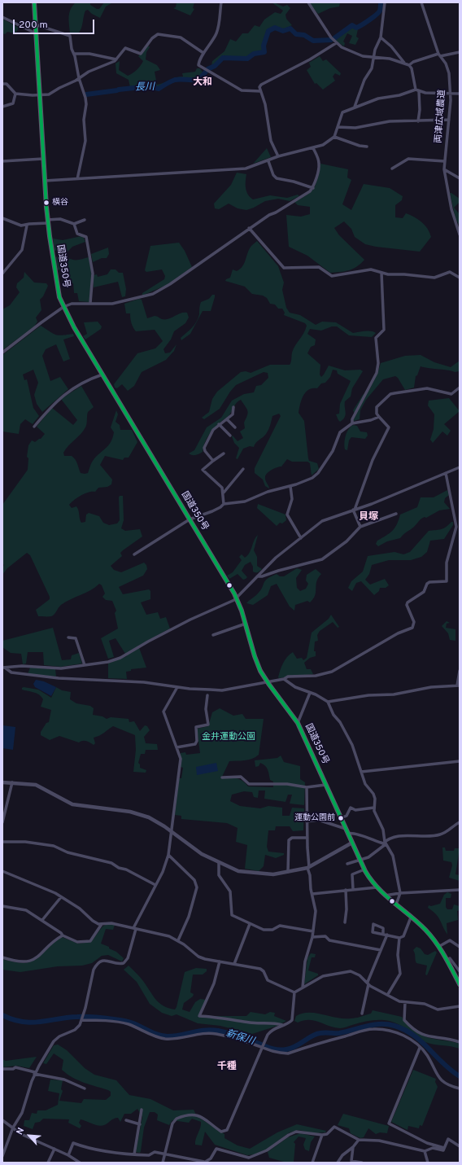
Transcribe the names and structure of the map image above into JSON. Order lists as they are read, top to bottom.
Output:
{
  "streets": {
    "highway": ["国道350号"],
    "street": ["両津広域農道"]
  },
  "districts": ["大和", "貝塚", "千種"],
  "water": ["長川", "新保川"],
  "parks": ["金井運動公園"],
  "places": ["横谷", "運動公園前"],
  "scale_bar": "200 m",
  "north": "top left"
}
